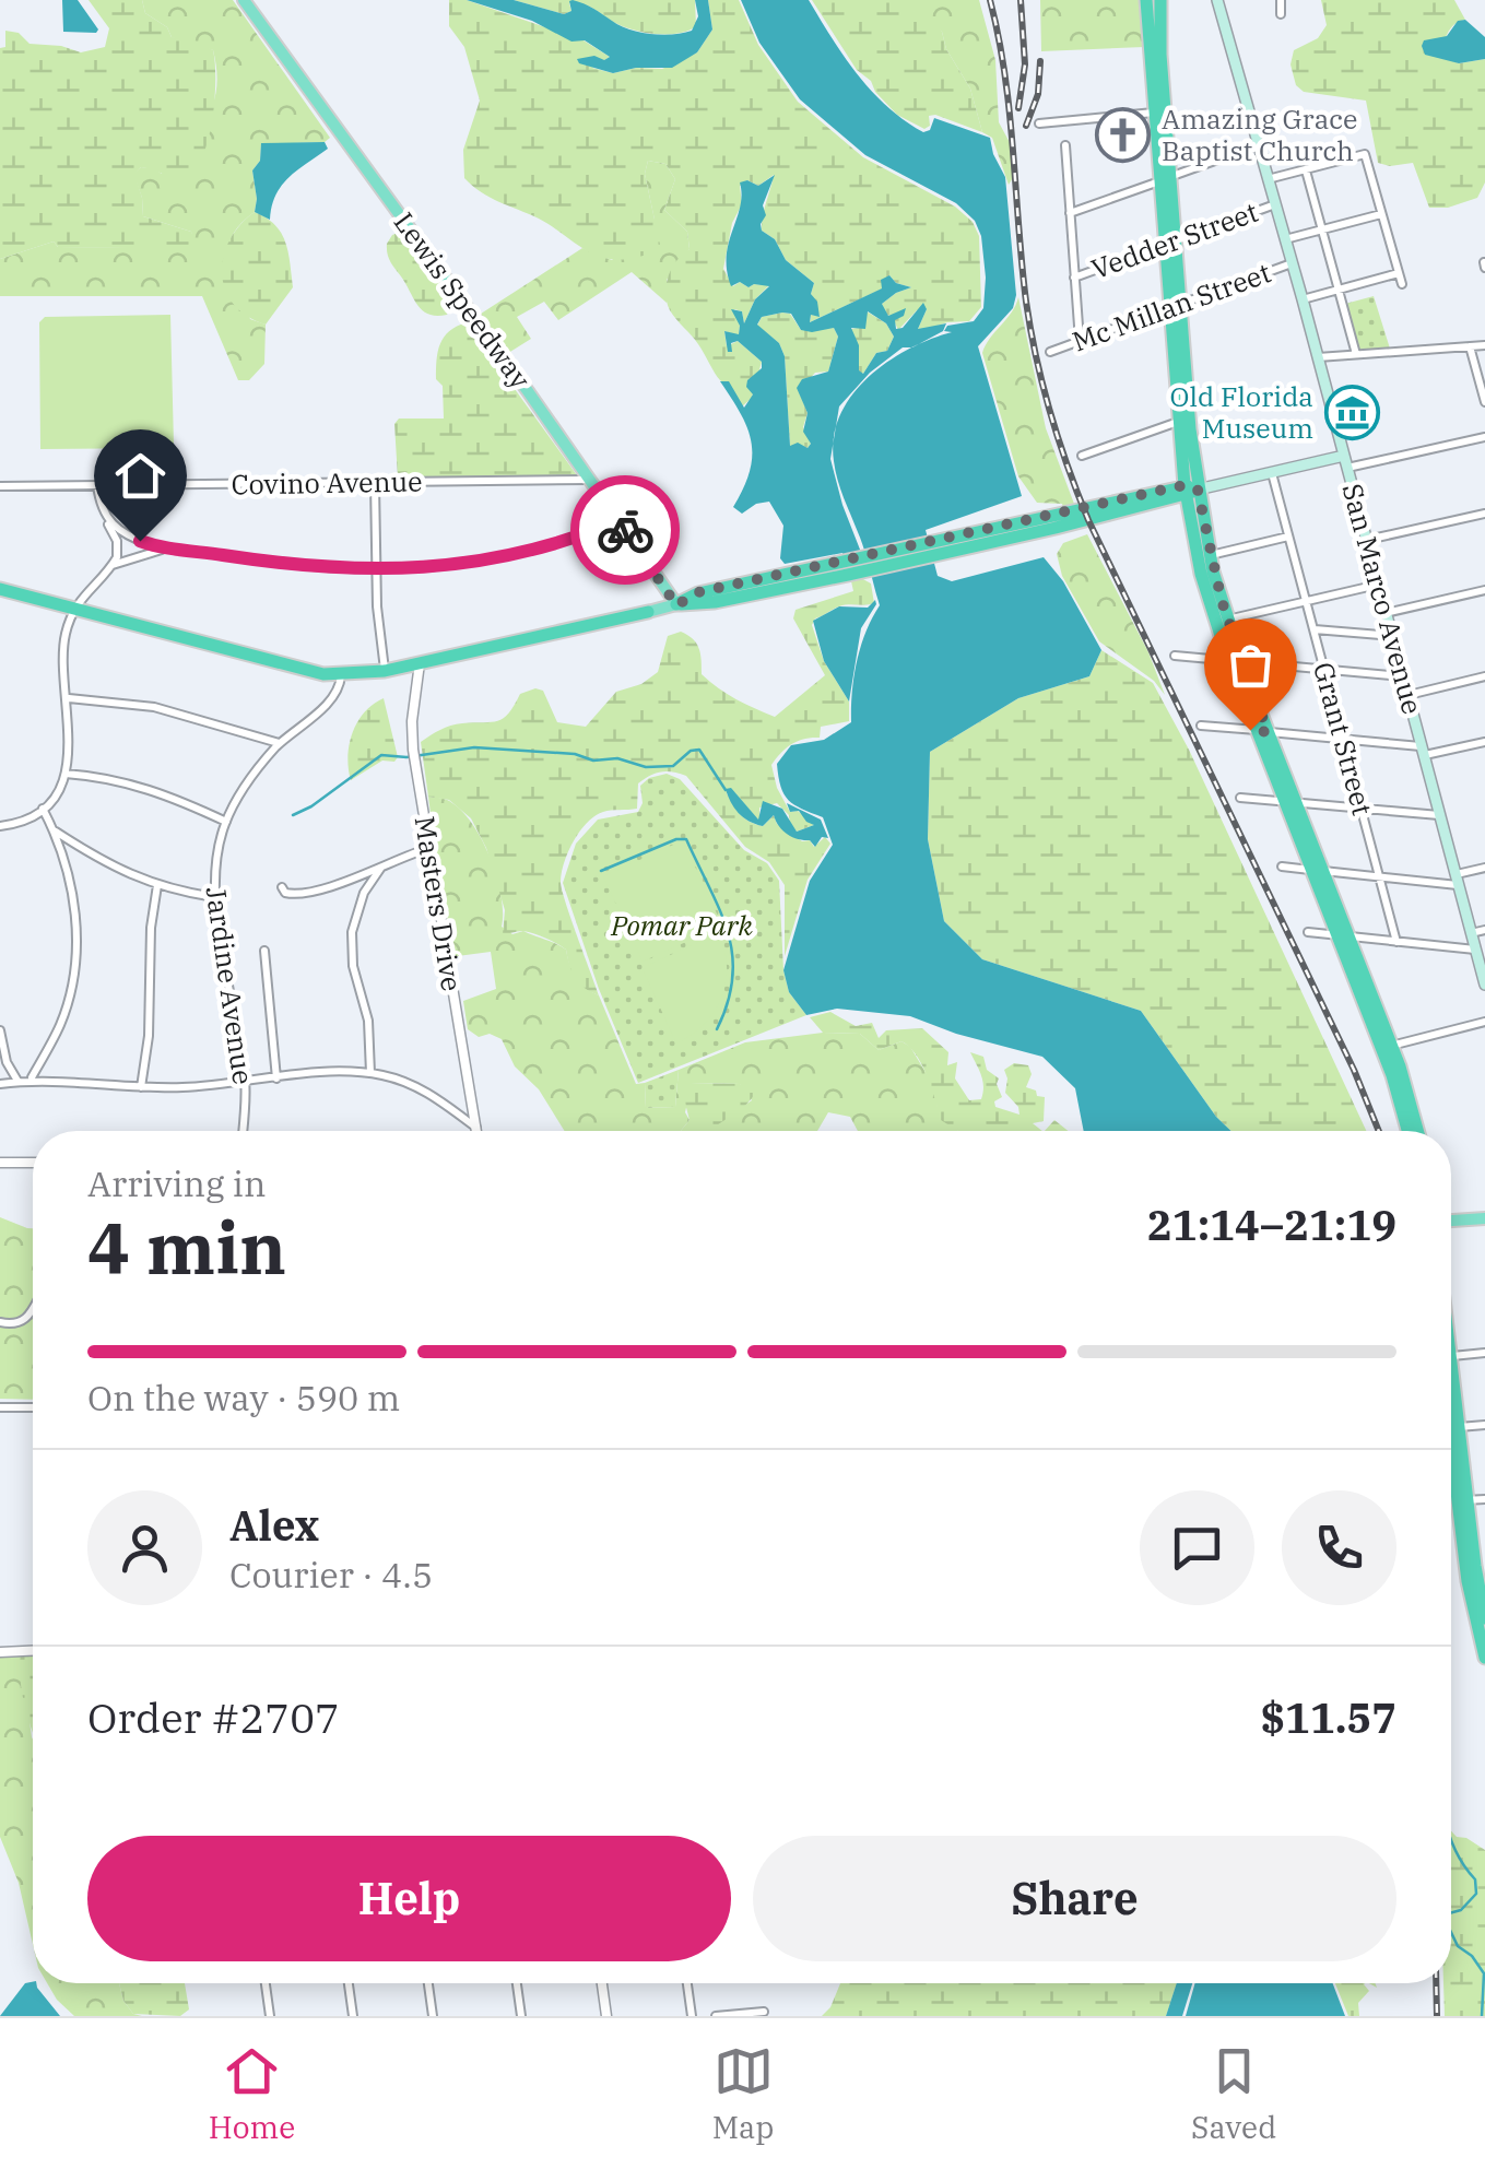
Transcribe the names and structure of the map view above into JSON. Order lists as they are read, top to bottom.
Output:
{
  "streets": {
    "main road": ["Lewis Speedway", "San Marco Avenue"],
    "street": [
      "Vedder Street",
      "Mc Millan Street",
      "Covino Avenue",
      "Grant Street",
      "Masters Drive",
      "Jardine Avenue"
    ]
  },
  "crossings": [
    ["Vedder Street", "San Marco Avenue"],
    ["Lewis Speedway", "Covino Avenue"],
    ["Mc Millan Street", "San Marco Avenue"]
  ],
  "parks": ["Pomar Park"],
  "places": {
    "church": ["Amazing Grace Baptist Church"],
    "museum": ["Old Florida Museum"]
  },
  "page": {
    "heading": ["4 min", "Arriving in", "21:14–21:19"],
    "panel": [
      "Alex",
      "Courier · 4.5",
      "Order #2707",
      "$11.57"
    ],
    "bar": "On the way · 590 m",
    "buttons": ["Help", "Share"],
    "tabs": ["Home", "Map", "Saved"]
  }
}
